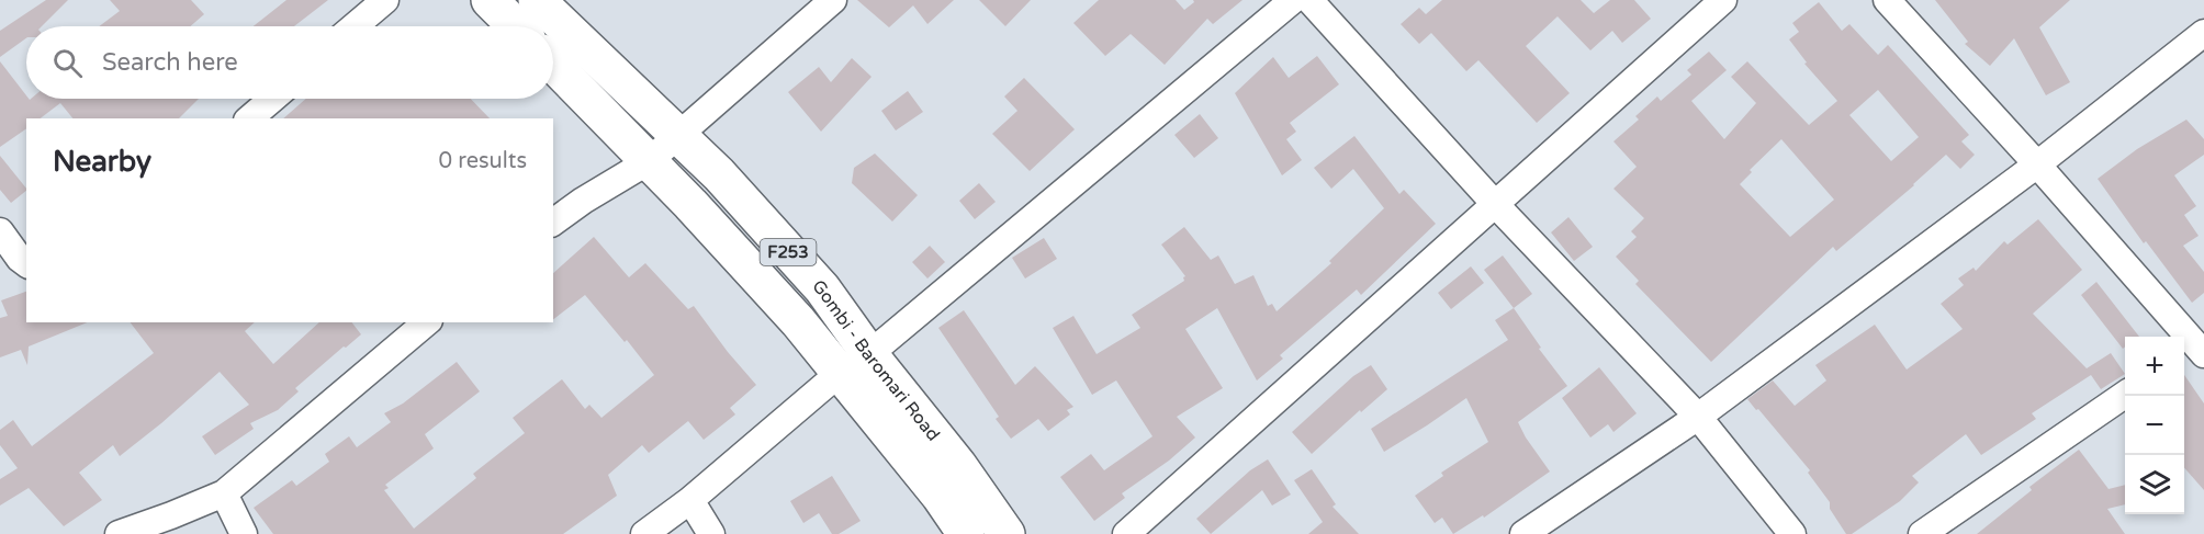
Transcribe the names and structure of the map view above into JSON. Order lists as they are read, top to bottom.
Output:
{
  "streets": {
    "main road": ["F253", "Gombi - Baromari Road"]
  },
  "page": {
    "search": "Search here",
    "heading": ["Nearby", "0 results"],
    "map_buttons": ["+", "−"]
  }
}
